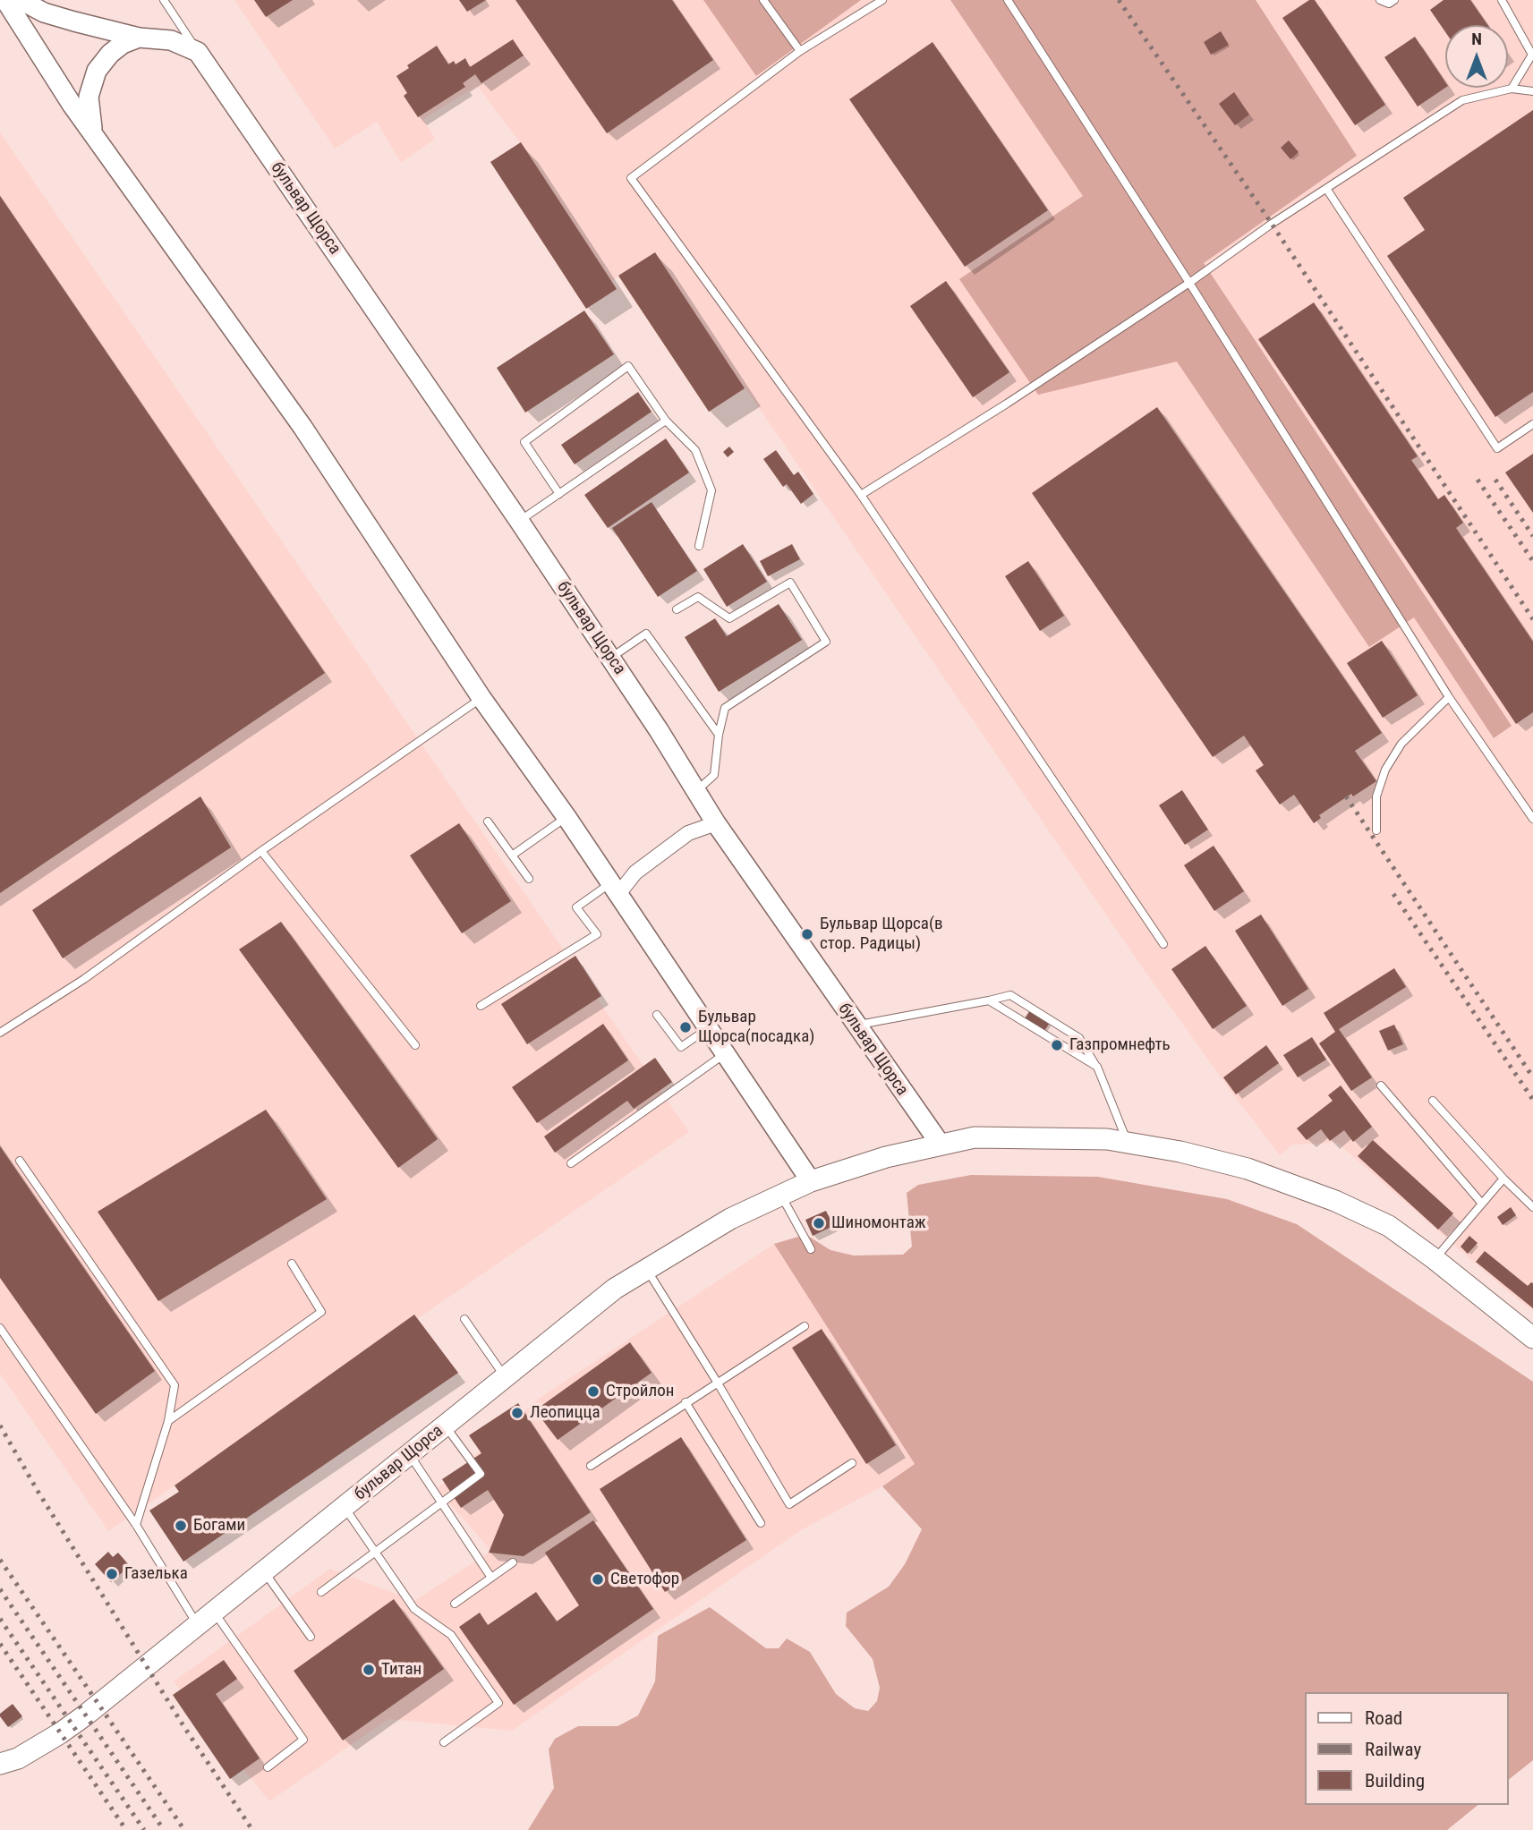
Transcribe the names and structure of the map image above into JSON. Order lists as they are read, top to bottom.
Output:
{
  "streets": {
    "main road": ["бульвар Щорса"]
  },
  "places": [
    "Бульвар Щорса(в стор. Радицы)",
    "Бульвар Щорса(посадка)",
    "Газпромнефть",
    "Шиномонтаж",
    "Стройлон",
    "Леопицца",
    "Богами",
    "Газелька",
    "Светофор",
    "Титан"
  ],
  "legend": ["Road", "Railway", "Building"],
  "north": "top"
}
